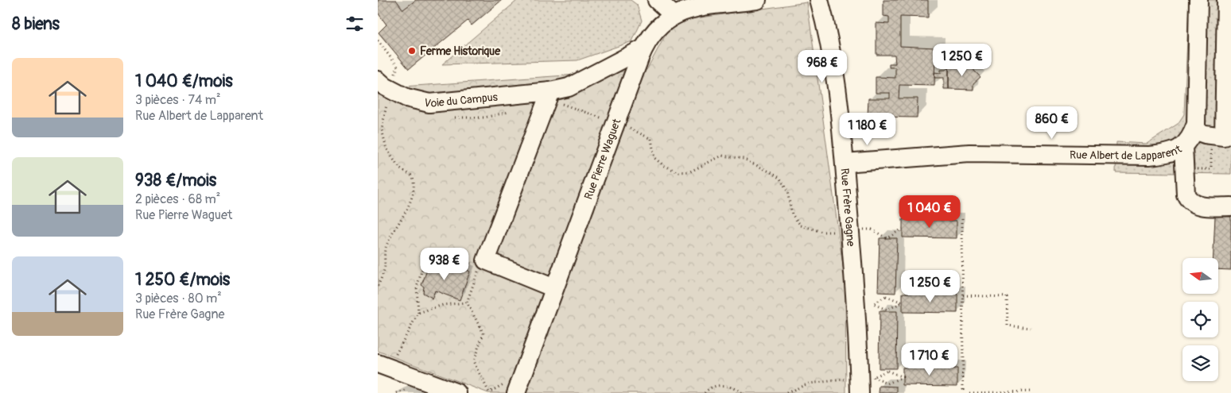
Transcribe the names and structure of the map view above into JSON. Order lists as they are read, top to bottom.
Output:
{
  "streets": {
    "street": [
      "Voie du Campus",
      "Rue Albert de Lapparent",
      "Rue Pierre Waguet",
      "Rue Frère Gagne"
    ]
  },
  "crossings": [
    ["Voie du Campus", "Rue Pierre Waguet"],
    ["Rue Albert de Lapparent", "Rue Frère Gagne"]
  ],
  "places": ["Ferme Historique"],
  "north": "left",
  "page": {
    "heading": "8 biens",
    "price": [
      "1 250 €",
      "968 €",
      "860 €",
      "1 180 €",
      "1 040 €",
      "938 €",
      "1 250 €",
      "1 710 €"
    ],
    "list": [
      {
        "name": "1 040 €/mois",
        "note": "3 pièces · 74 m² · Rue Albert de Lapparent"
      },
      {
        "name": "938 €/mois",
        "note": "2 pièces · 68 m² · Rue Pierre Waguet"
      },
      {
        "name": "1 250 €/mois",
        "note": "3 pièces · 80 m² · Rue Frère Gagne"
      }
    ]
  }
}
